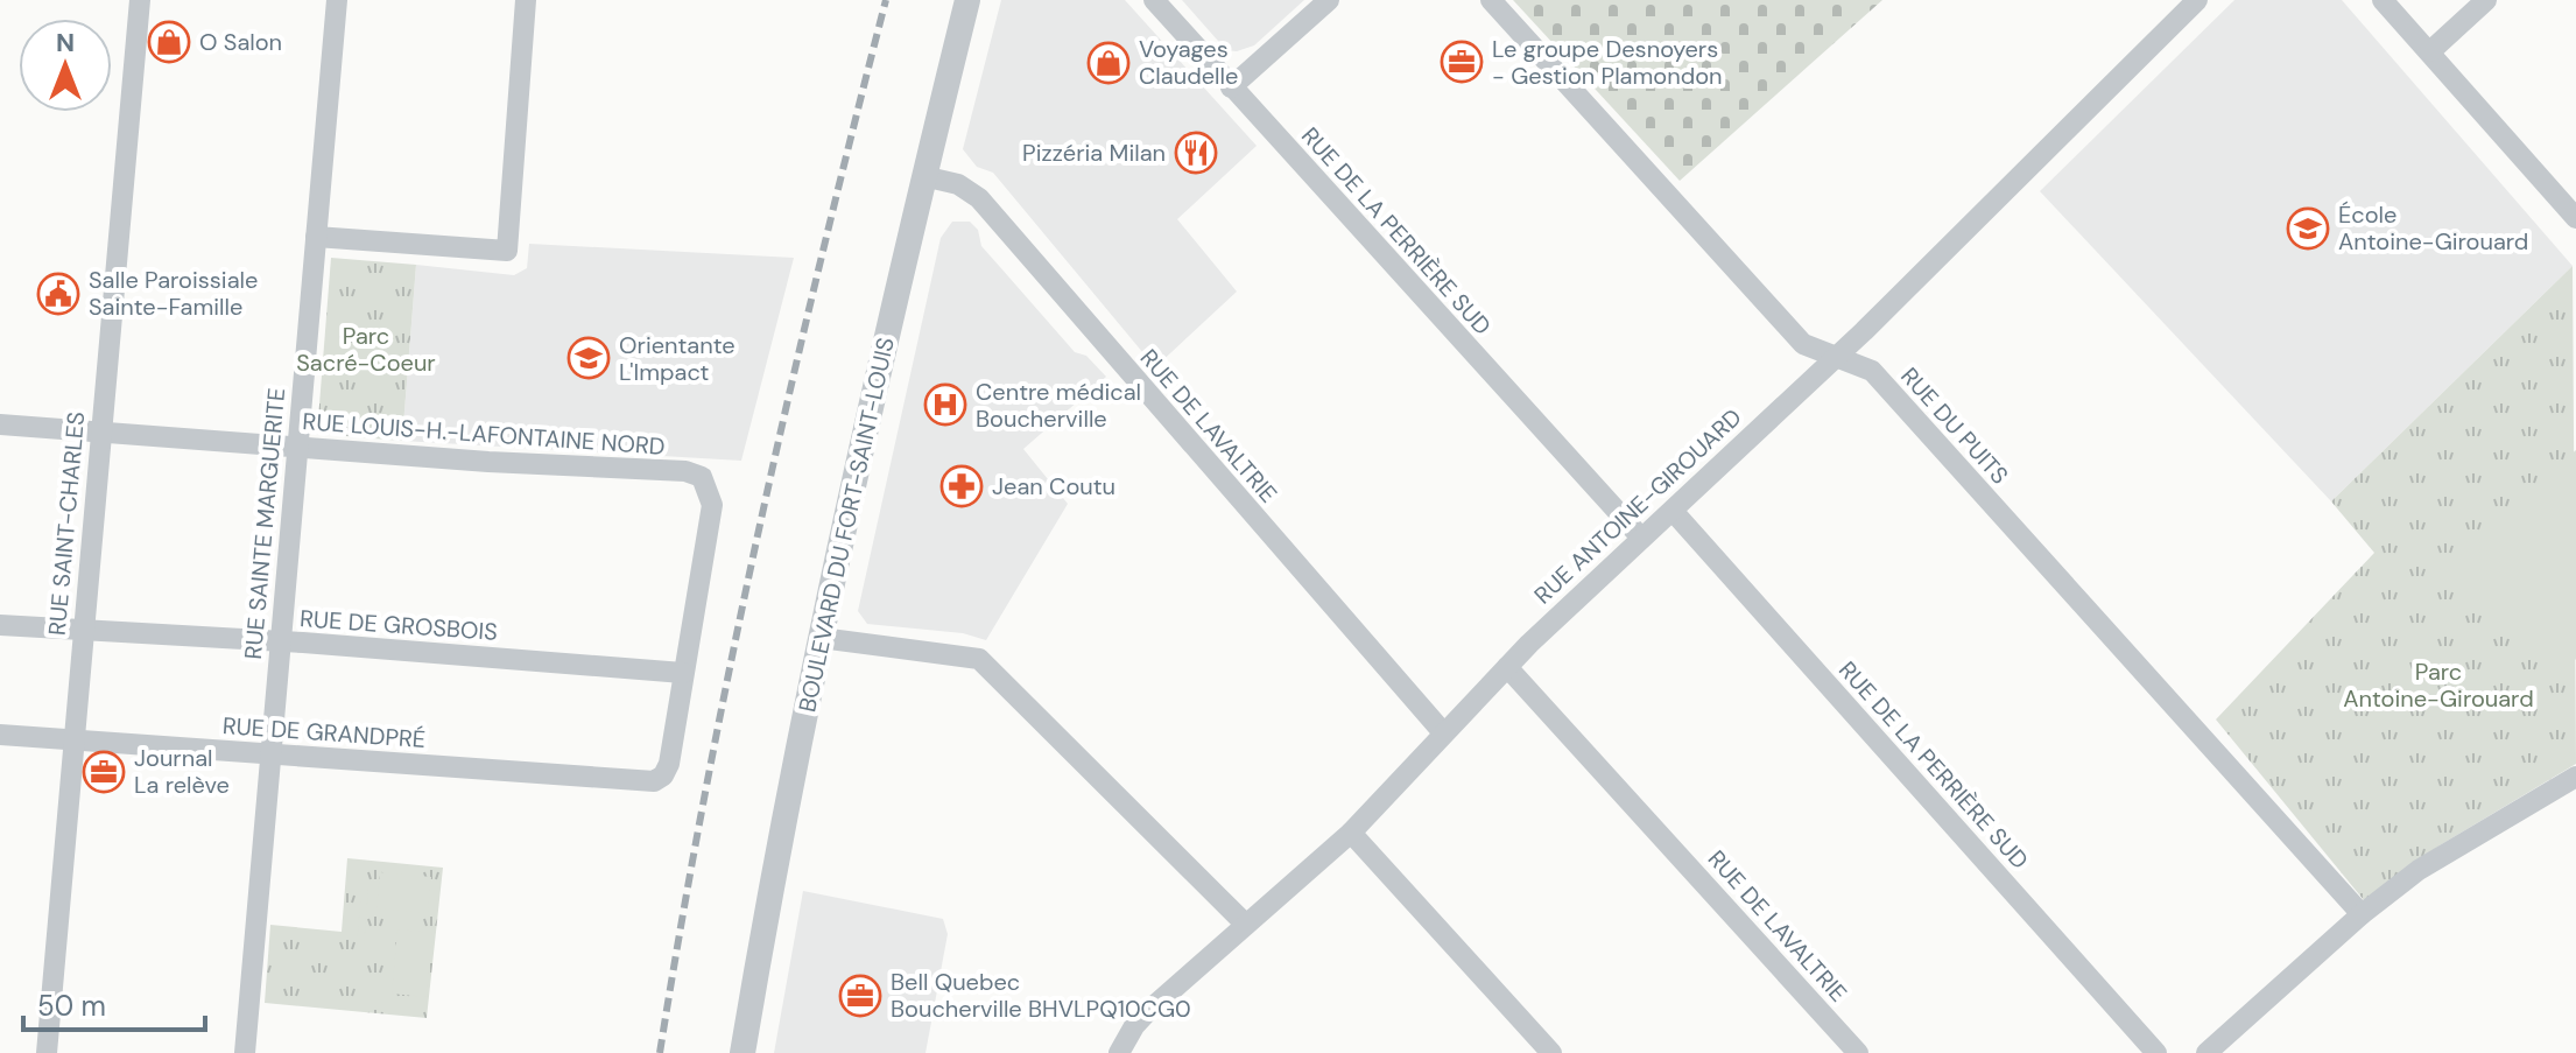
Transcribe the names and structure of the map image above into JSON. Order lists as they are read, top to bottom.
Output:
{
  "streets": {
    "street": [
      "RUE DE LA PERRIÈRE SUD",
      "RUE DE LAVALTRIE",
      "RUE DU PUITS",
      "RUE LOUIS-H.-LAFONTAINE NORD",
      "RUE ANTOINE-GIROUARD",
      "RUE SAINT-CHARLES",
      "RUE SAINTE MARGUERITE",
      "BOULEVARD DU FORT-SAINT-LOUIS",
      "RUE DE GROSBOIS",
      "RUE DE GRANDPRÉ"
    ]
  },
  "crossings": [
    ["RUE DE LA PERRIÈRE SUD", "RUE ANTOINE-GIROUARD"],
    ["RUE DE LAVALTRIE", "RUE ANTOINE-GIROUARD"],
    ["RUE DE LAVALTRIE", "BOULEVARD DU FORT-SAINT-LOUIS"],
    ["RUE DU PUITS", "RUE ANTOINE-GIROUARD"],
    ["RUE LOUIS-H.-LAFONTAINE NORD", "RUE SAINT-CHARLES"],
    ["RUE LOUIS-H.-LAFONTAINE NORD", "RUE SAINTE MARGUERITE"],
    ["RUE LOUIS-H.-LAFONTAINE NORD", "RUE DE GROSBOIS"],
    ["RUE LOUIS-H.-LAFONTAINE NORD", "RUE DE GRANDPRÉ"],
    ["RUE SAINT-CHARLES", "RUE DE GROSBOIS"],
    ["RUE SAINT-CHARLES", "RUE DE GRANDPRÉ"],
    ["RUE SAINTE MARGUERITE", "RUE DE GROSBOIS"],
    ["RUE SAINTE MARGUERITE", "RUE DE GRANDPRÉ"],
    ["RUE DE GROSBOIS", "RUE DE GRANDPRÉ"]
  ],
  "parks": ["Parc Sacré-Coeur", "Parc Antoine-Girouard"],
  "places": {
    "shop": ["O Salon", "Voyages Claudelle"],
    "office": ["Le groupe Desnoyers - Gestion Plamondon", "Journal La relève", "Bell Quebec Boucherville BHVLPQ10CG0"],
    "restaurant": ["Pizzéria Milan"],
    "school or university": ["École Antoine-Girouard", "Orientante L'Impact"],
    "public building": ["Salle Paroissiale Sainte-Famille"],
    "hospital": ["Centre médical Boucherville"],
    "pharmacy": ["Jean Coutu"]
  },
  "scale_bar": "50 m",
  "north": "top"
}
